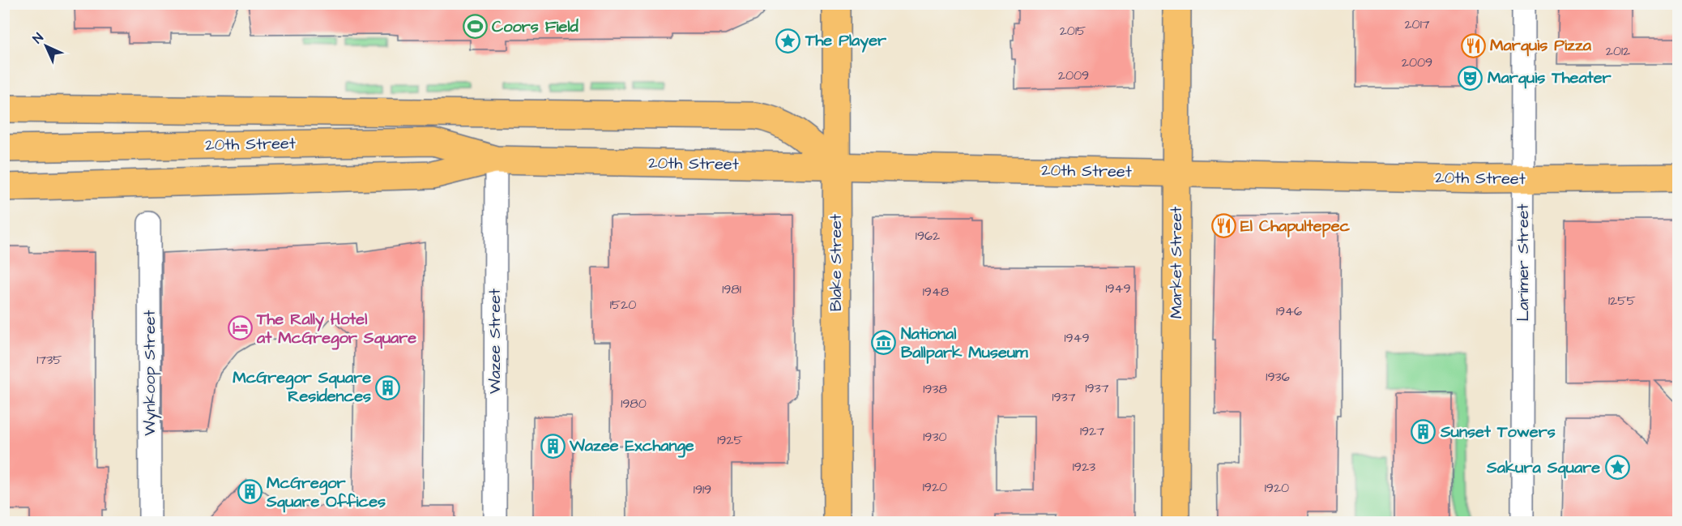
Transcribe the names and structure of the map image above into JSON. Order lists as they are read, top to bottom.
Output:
{
  "streets": {
    "main road": ["20th Street", "Blake Street", "Market Street"],
    "street": ["Larimer Street", "Wazee Street", "Wynkoop Street"]
  },
  "crossings": [
    ["20th Street", "Blake Street"],
    ["20th Street", "Market Street"],
    ["20th Street", "Larimer Street"],
    ["20th Street", "Wazee Street"]
  ],
  "places": {
    "sports": ["Coors Field"],
    "place": ["The Player", "Sakura Square"],
    "restaurant": ["Marquis Pizza", "El Chapultepec"],
    "theatre": ["Marquis Theater"],
    "hotel": ["The Rally Hotel at McGregor Square"],
    "museum": ["National Ballpark Museum"],
    "building": [
      "McGregor Square Residences",
      "Sunset Towers",
      "Wazee Exchange",
      "McGregor Square Offices"
    ]
  },
  "house_numbers": [
    "2017",
    "2015",
    "2012",
    "2009",
    "2009",
    "1962",
    "1949",
    "1981",
    "1948",
    "1255",
    "1520",
    "1946",
    "1949",
    "1735",
    "1936",
    "1937",
    "1938",
    "1937",
    "1980",
    "1927",
    "1930",
    "1925",
    "1923",
    "1920",
    "1920",
    "1919"
  ],
  "north": "top left"
}
